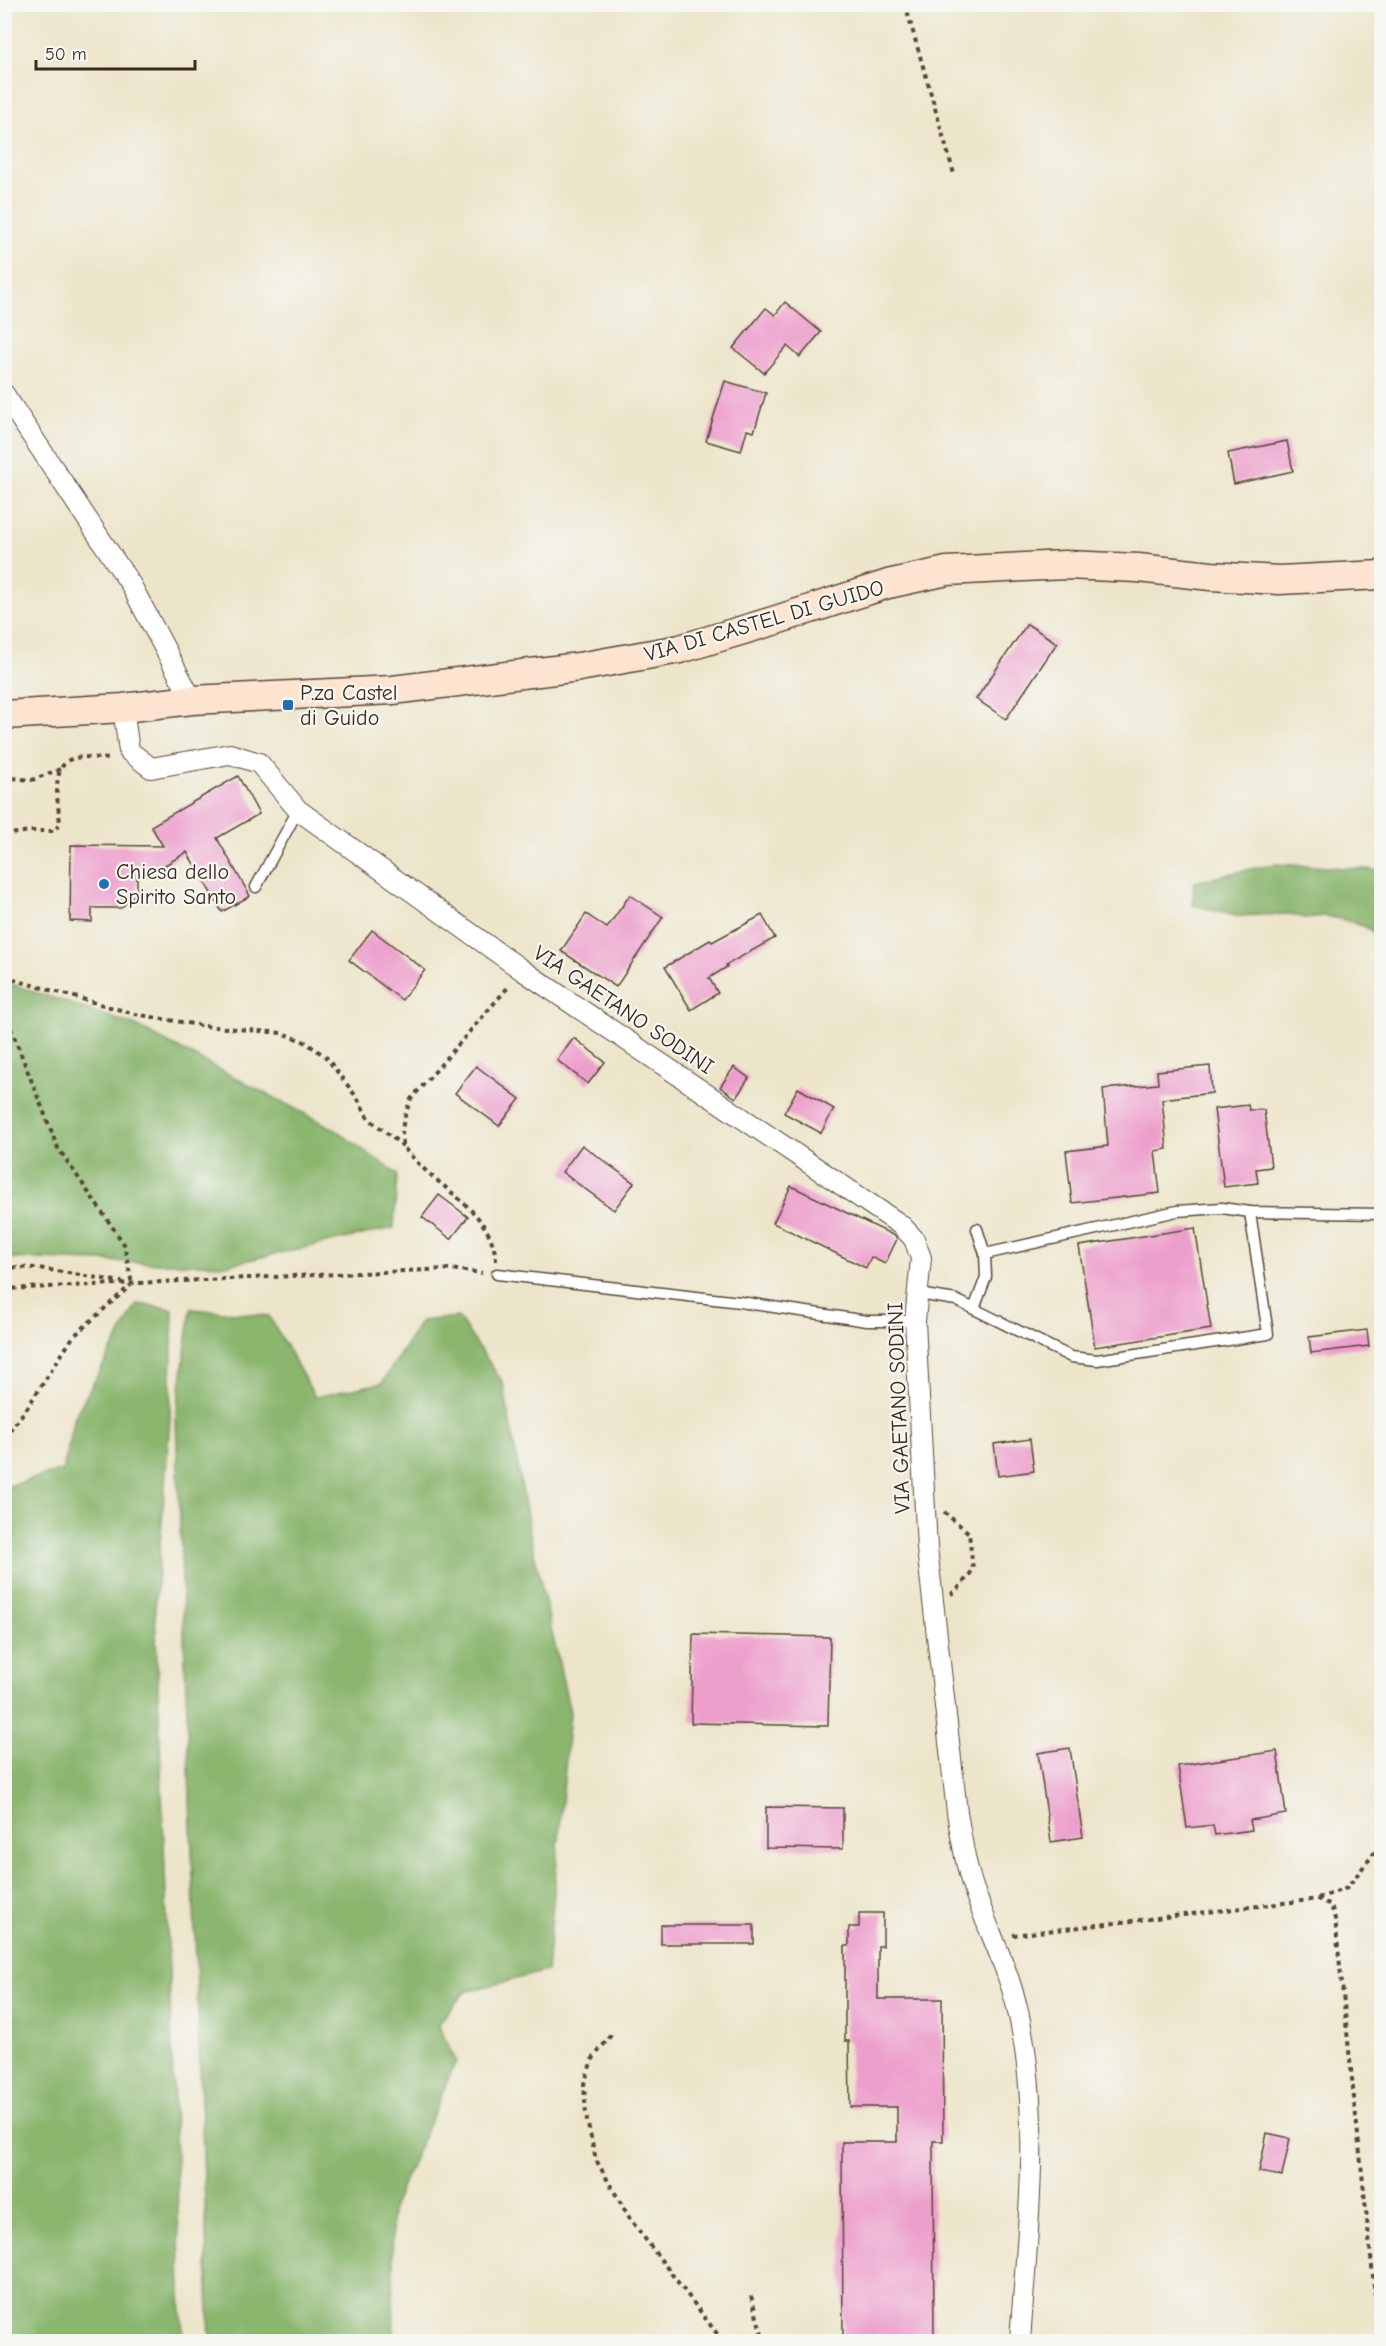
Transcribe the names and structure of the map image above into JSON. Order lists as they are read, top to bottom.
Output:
{
  "streets": {
    "street": ["VIA DI CASTEL DI GUIDO", "VIA GAETANO SODINI"]
  },
  "places": {
    "transit": ["P.za Castel di Guido"],
    "other": ["Chiesa dello Spirito Santo"]
  },
  "scale_bar": "50 m"
}
